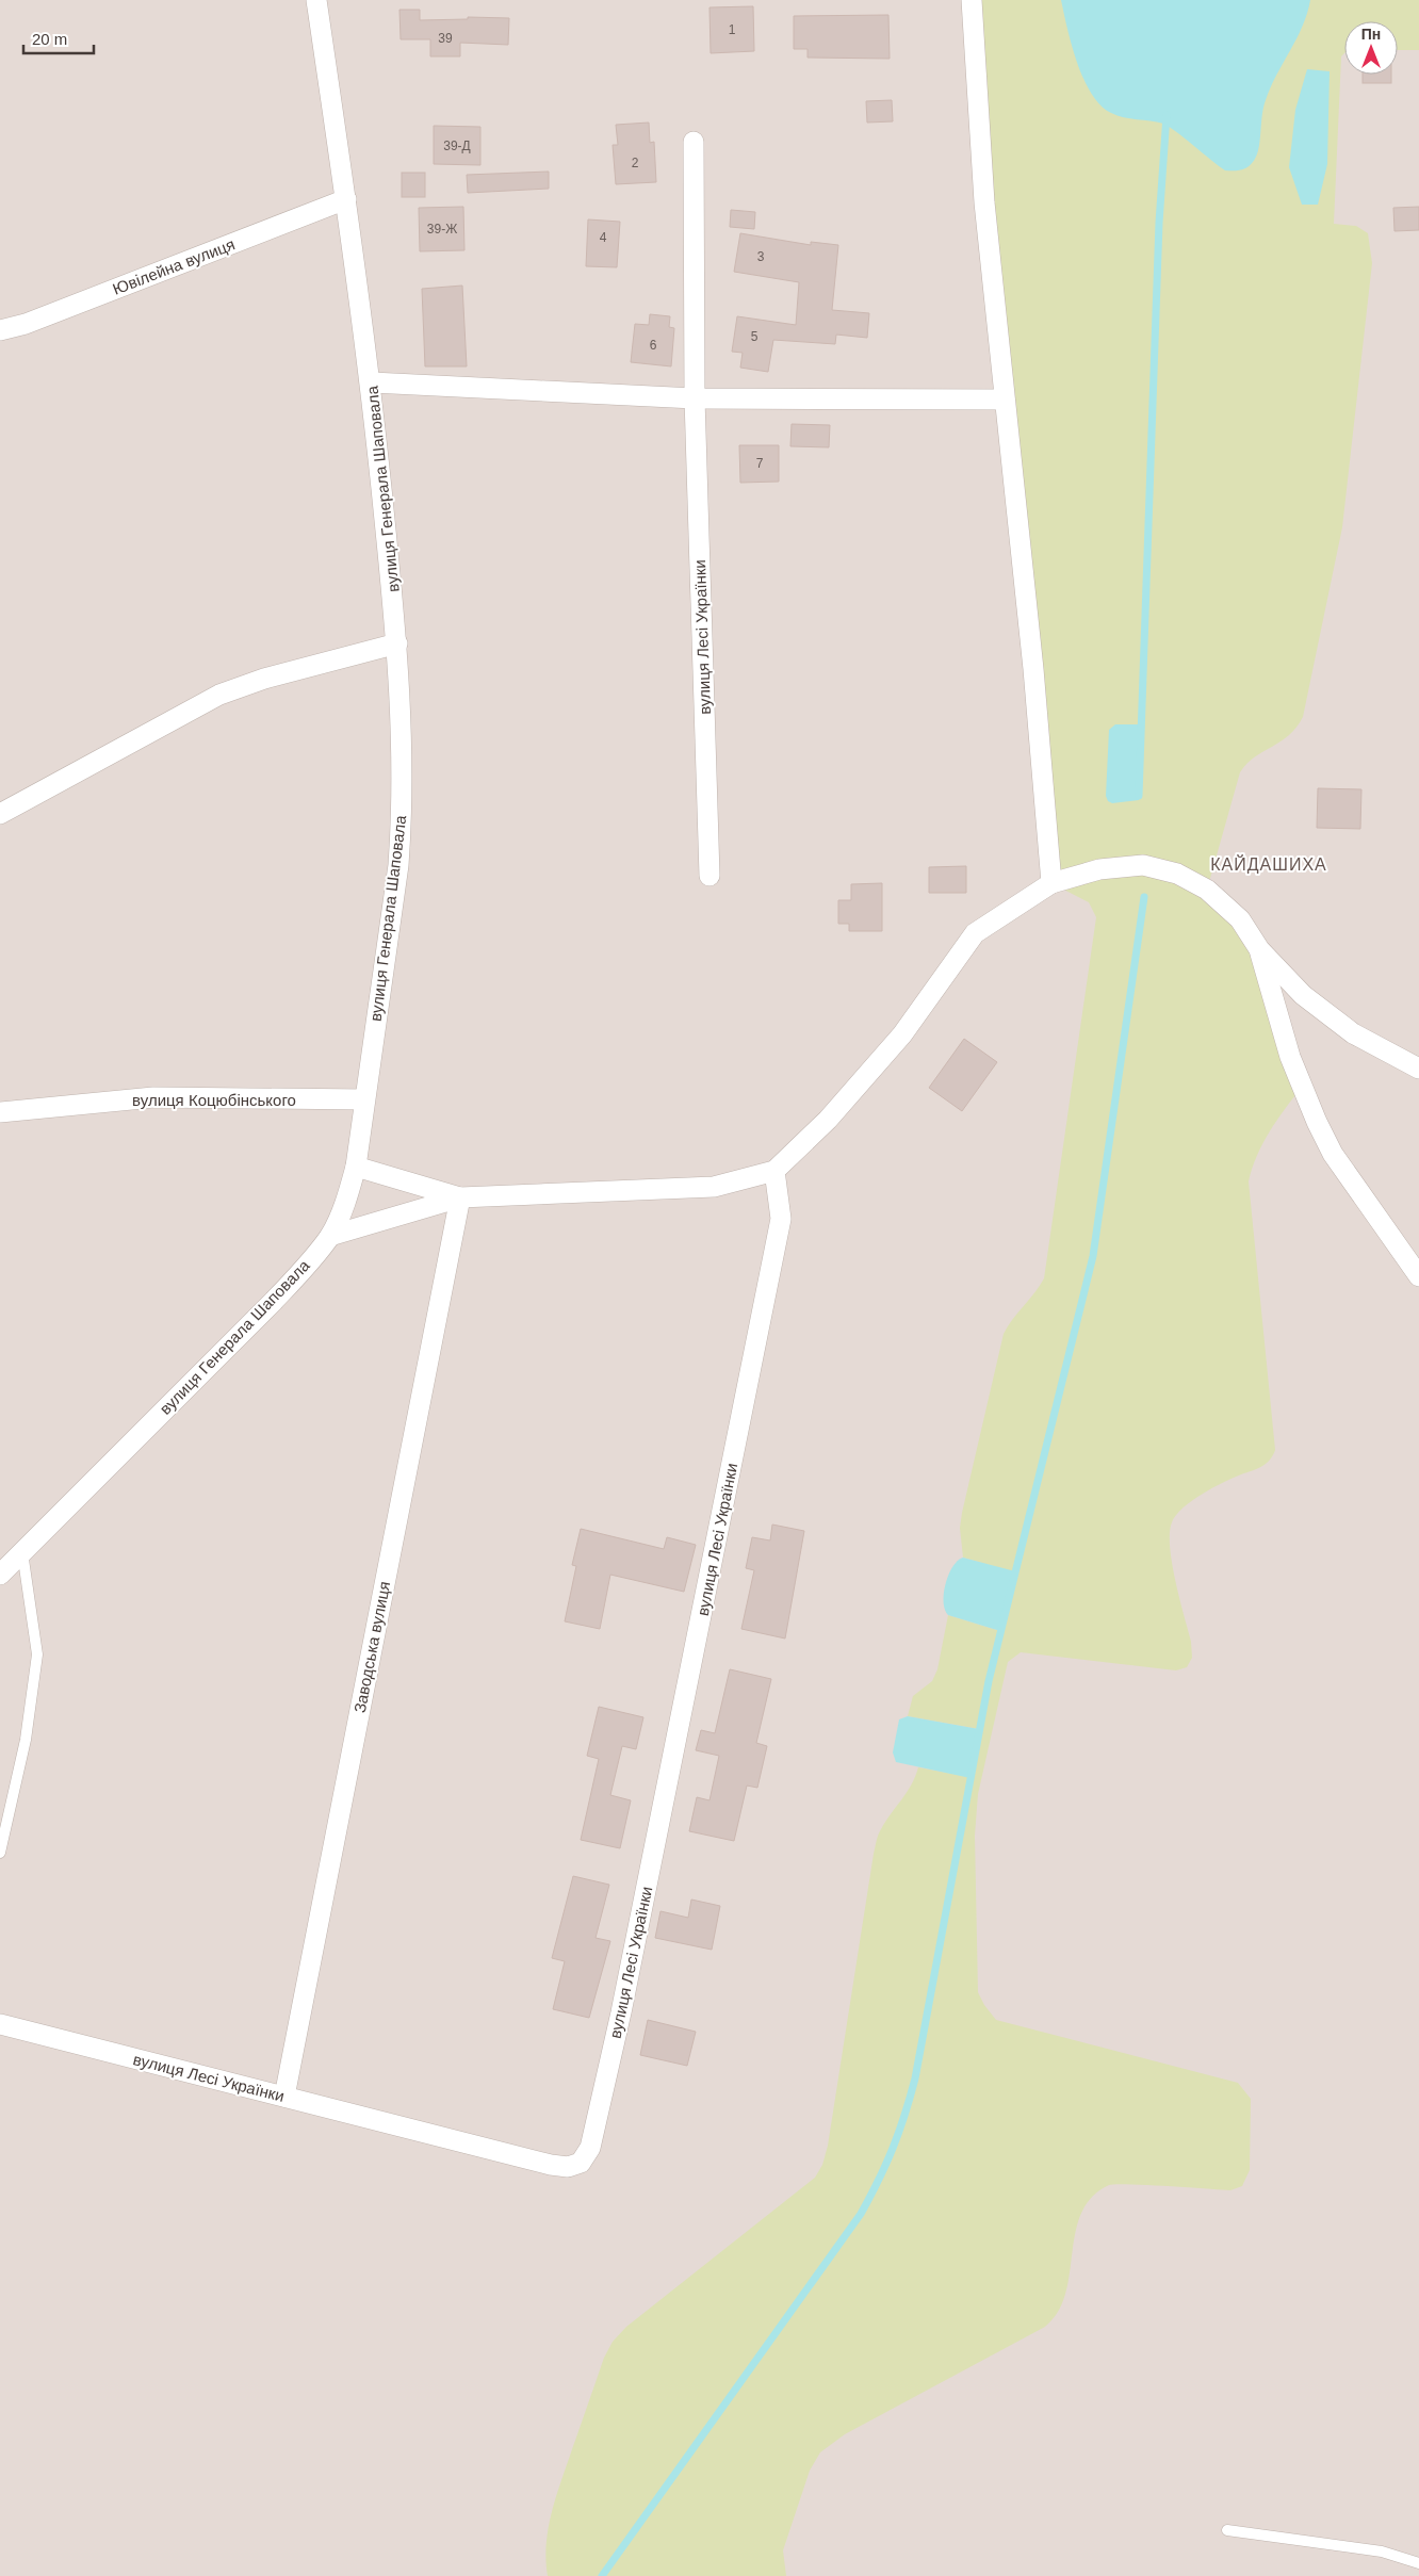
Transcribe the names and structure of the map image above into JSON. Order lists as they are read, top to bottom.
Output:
{
  "streets": {
    "street": [
      "Ювілейна вулиця",
      "вулиця Генерала Шаповала",
      "вулиця Лесі Українки",
      "вулиця Коцюбінського",
      "Заводська вулиця"
    ]
  },
  "crossings": [
    ["Ювілейна вулиця", "вулиця Генерала Шаповала"],
    ["вулиця Генерала Шаповала", "вулиця Коцюбінського"],
    ["вулиця Лесі Українки", "Заводська вулиця"]
  ],
  "districts": ["КАЙДАШИХА"],
  "house_numbers": [
    "1",
    "39",
    "39-Д",
    "2",
    "39-Ж",
    "4",
    "3",
    "5",
    "6",
    "7"
  ],
  "scale_bar": "20 m",
  "north": "top"
}
